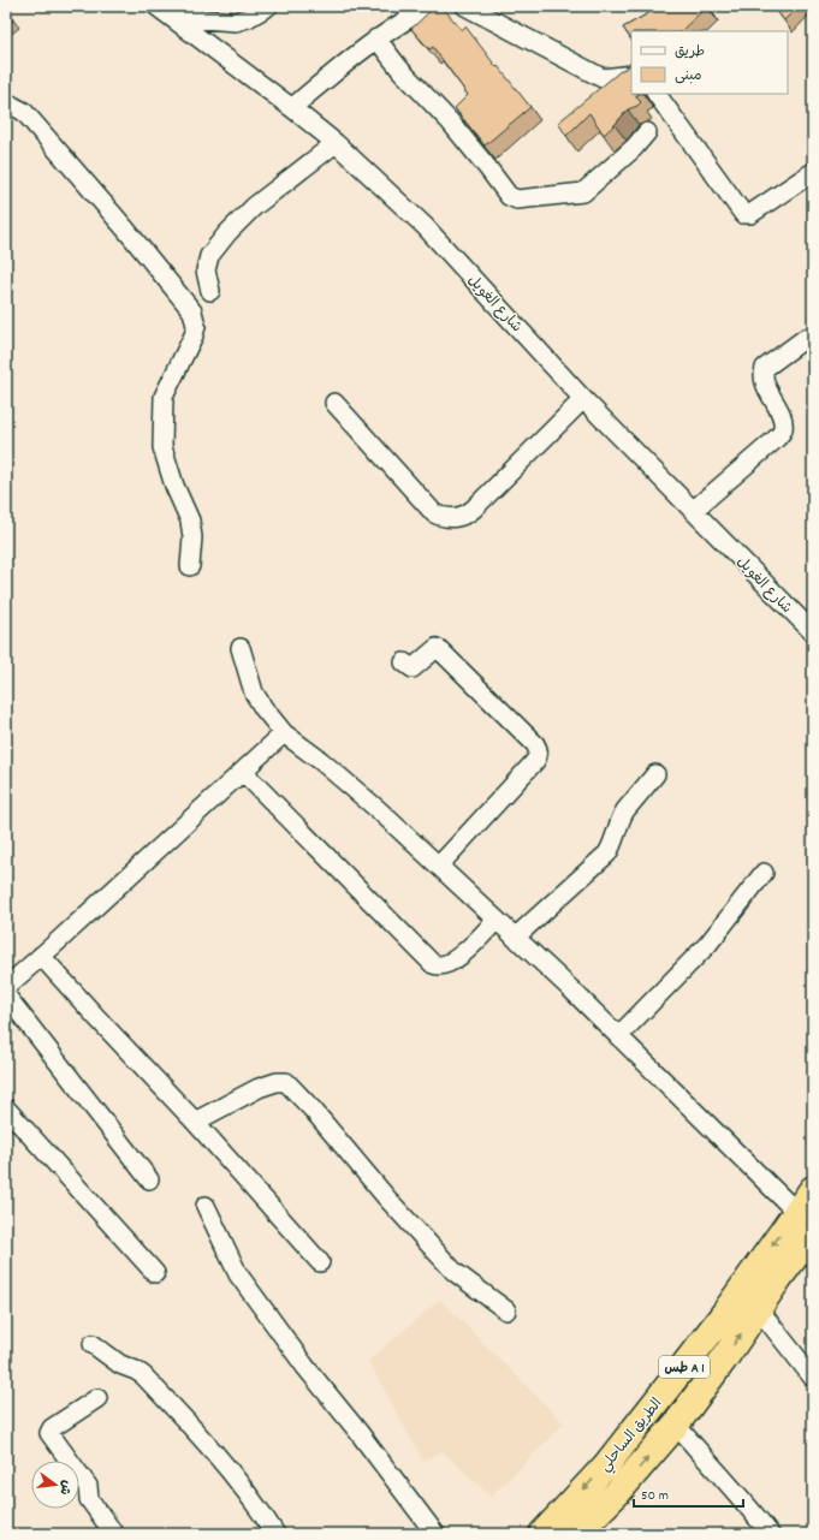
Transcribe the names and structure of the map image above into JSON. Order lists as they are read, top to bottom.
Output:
{
  "streets": {
    "highway": ["طس A 1", "الطريق الساحلي"],
    "street": ["شارع الغويل"]
  },
  "legend": ["طريق", "مبنى"],
  "scale_bar": "50 m",
  "north": "right"
}
